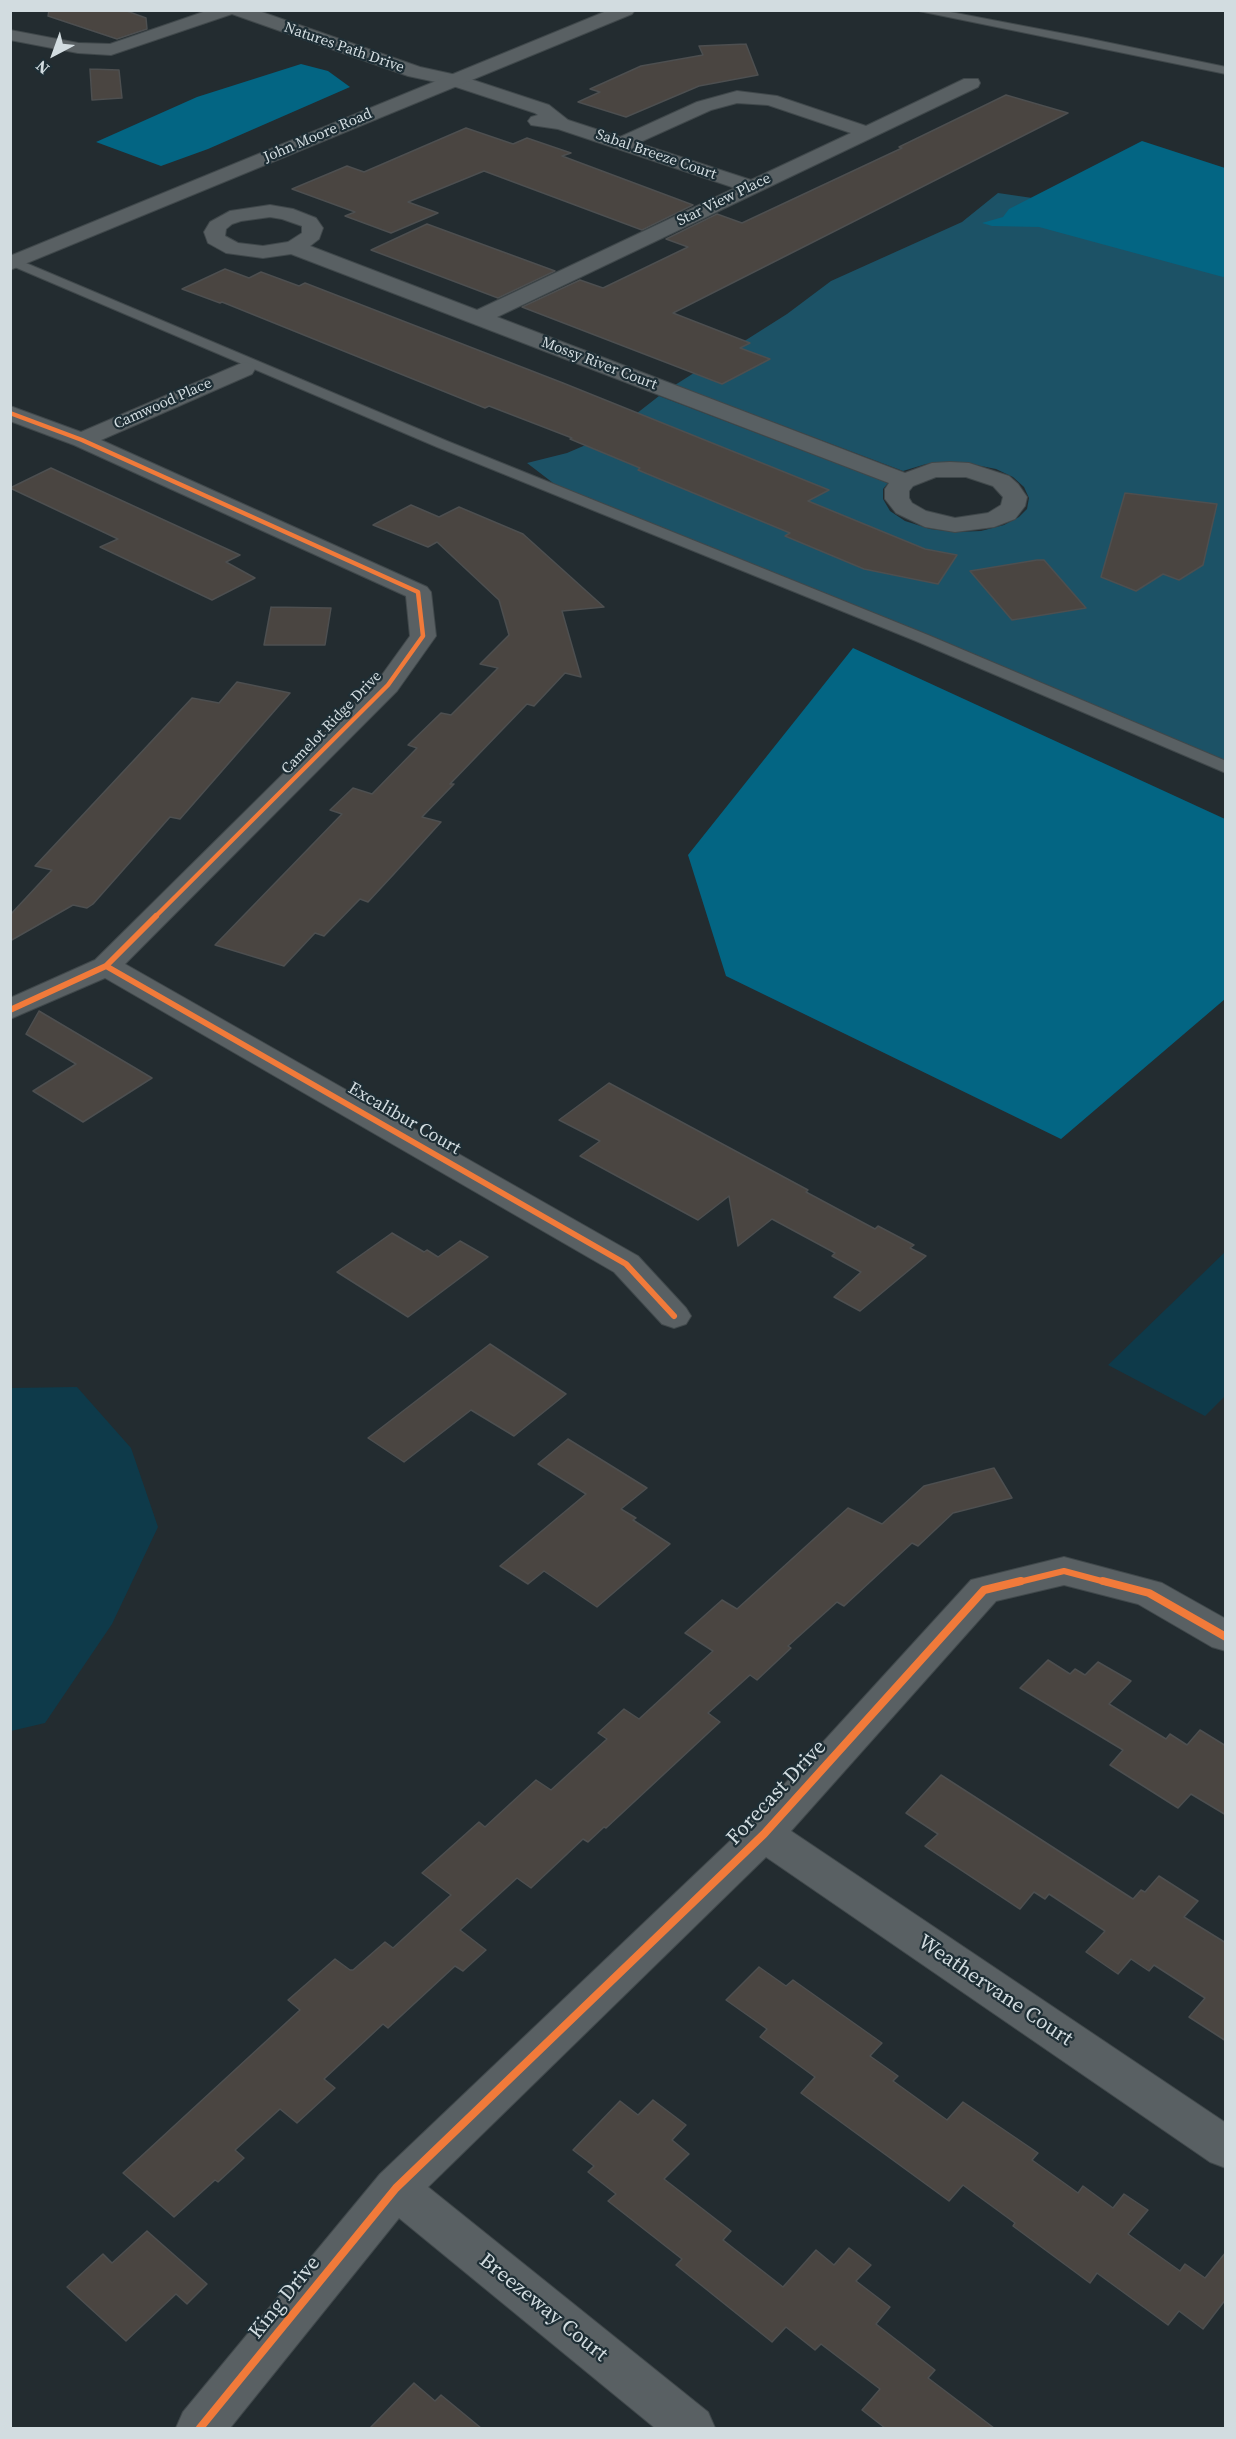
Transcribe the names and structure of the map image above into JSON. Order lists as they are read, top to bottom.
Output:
{
  "streets": {
    "street": [
      "Natures Path Drive",
      "John Moore Road",
      "Sabal Breeze Court",
      "Star View Place",
      "Mossy River Court",
      "Camwood Place",
      "Camelot Ridge Drive",
      "Excalibur Court",
      "Forecast Drive",
      "Weathervane Court",
      "King Drive",
      "Breezeway Court"
    ]
  },
  "crossings": [
    ["Natures Path Drive", "John Moore Road"],
    ["Natures Path Drive", "Sabal Breeze Court"],
    ["John Moore Road", "Sabal Breeze Court"],
    ["Sabal Breeze Court", "Star View Place"],
    ["Star View Place", "Mossy River Court"],
    ["Camwood Place", "Camelot Ridge Drive"],
    ["Camelot Ridge Drive", "Excalibur Court"],
    ["Forecast Drive", "Weathervane Court"],
    ["Forecast Drive", "King Drive"],
    ["Forecast Drive", "Breezeway Court"],
    ["King Drive", "Breezeway Court"]
  ],
  "north": "bottom left"
}
